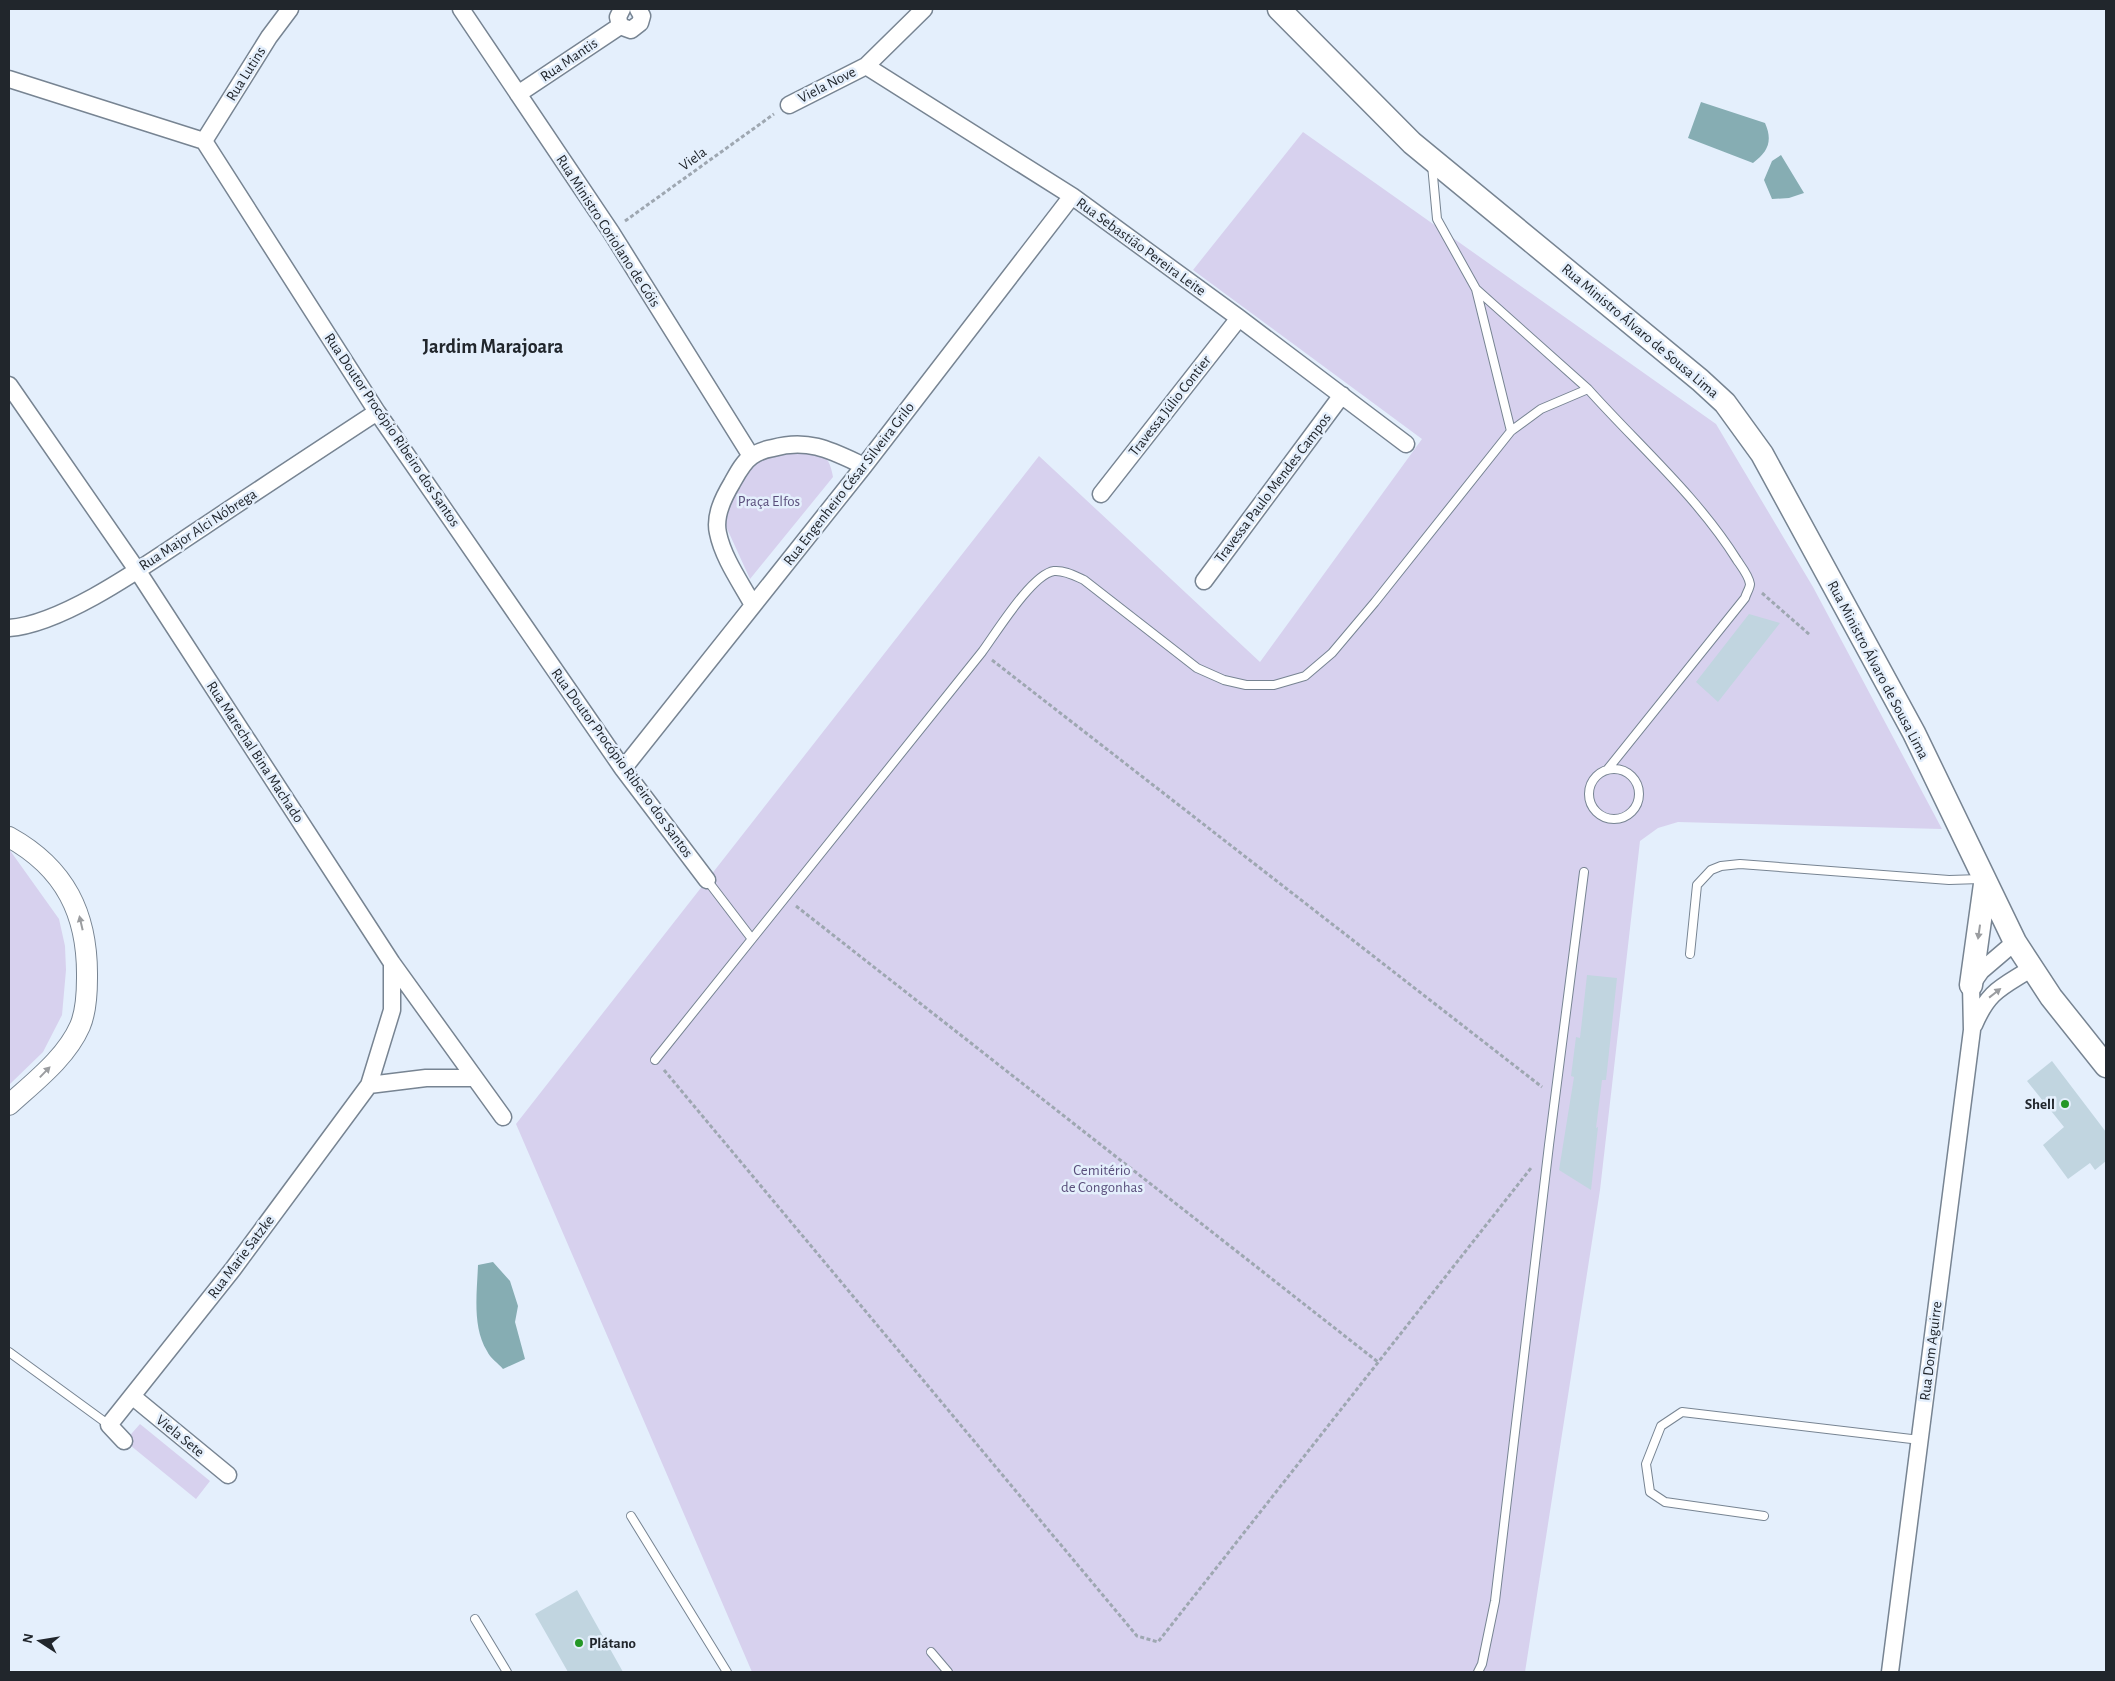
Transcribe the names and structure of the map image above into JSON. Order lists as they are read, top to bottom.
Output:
{
  "streets": {
    "main road": ["Rua Ministro Álvaro de Sousa Lima"],
    "street": [
      "Rua Mantis",
      "Rua Lutins",
      "Viela Nove",
      "Rua Ministro Coriolano de Góis",
      "Rua Sebastião Pereira Leite",
      "Travessa Júlio Contier",
      "Rua Doutor Procópio Ribeiro dos Santos",
      "Rua Engenheiro César Silveira Grilo",
      "Travessa Paulo Mendes Campos",
      "Rua Major Alci Nóbrega",
      "Rua Marechal Bina Machado",
      "Rua Marie Satzke",
      "Rua Dom Aguirre",
      "Viela Sete"
    ],
    "path": ["Viela"]
  },
  "crossings": [
    ["Rua Mantis", "Rua Ministro Coriolano de Góis"],
    ["Rua Lutins", "Rua Doutor Procópio Ribeiro dos Santos"],
    ["Viela Nove", "Viela"],
    ["Viela Nove", "Rua Sebastião Pereira Leite"],
    ["Viela", "Rua Ministro Coriolano de Góis"],
    ["Rua Sebastião Pereira Leite", "Travessa Júlio Contier"],
    ["Rua Sebastião Pereira Leite", "Rua Engenheiro César Silveira Grilo"],
    ["Rua Sebastião Pereira Leite", "Travessa Paulo Mendes Campos"],
    ["Rua Ministro Álvaro de Sousa Lima", "Rua Dom Aguirre"],
    ["Rua Doutor Procópio Ribeiro dos Santos", "Rua Engenheiro César Silveira Grilo"],
    ["Rua Doutor Procópio Ribeiro dos Santos", "Rua Major Alci Nóbrega"],
    ["Rua Major Alci Nóbrega", "Rua Marechal Bina Machado"],
    ["Rua Marechal Bina Machado", "Rua Marie Satzke"],
    ["Rua Marie Satzke", "Viela Sete"]
  ],
  "districts": ["Jardim Marajoara"],
  "parks": ["Praça Elfos", "Cemitério de Congonhas"],
  "places": ["Shell", "Plátano"],
  "north": "left"
}
